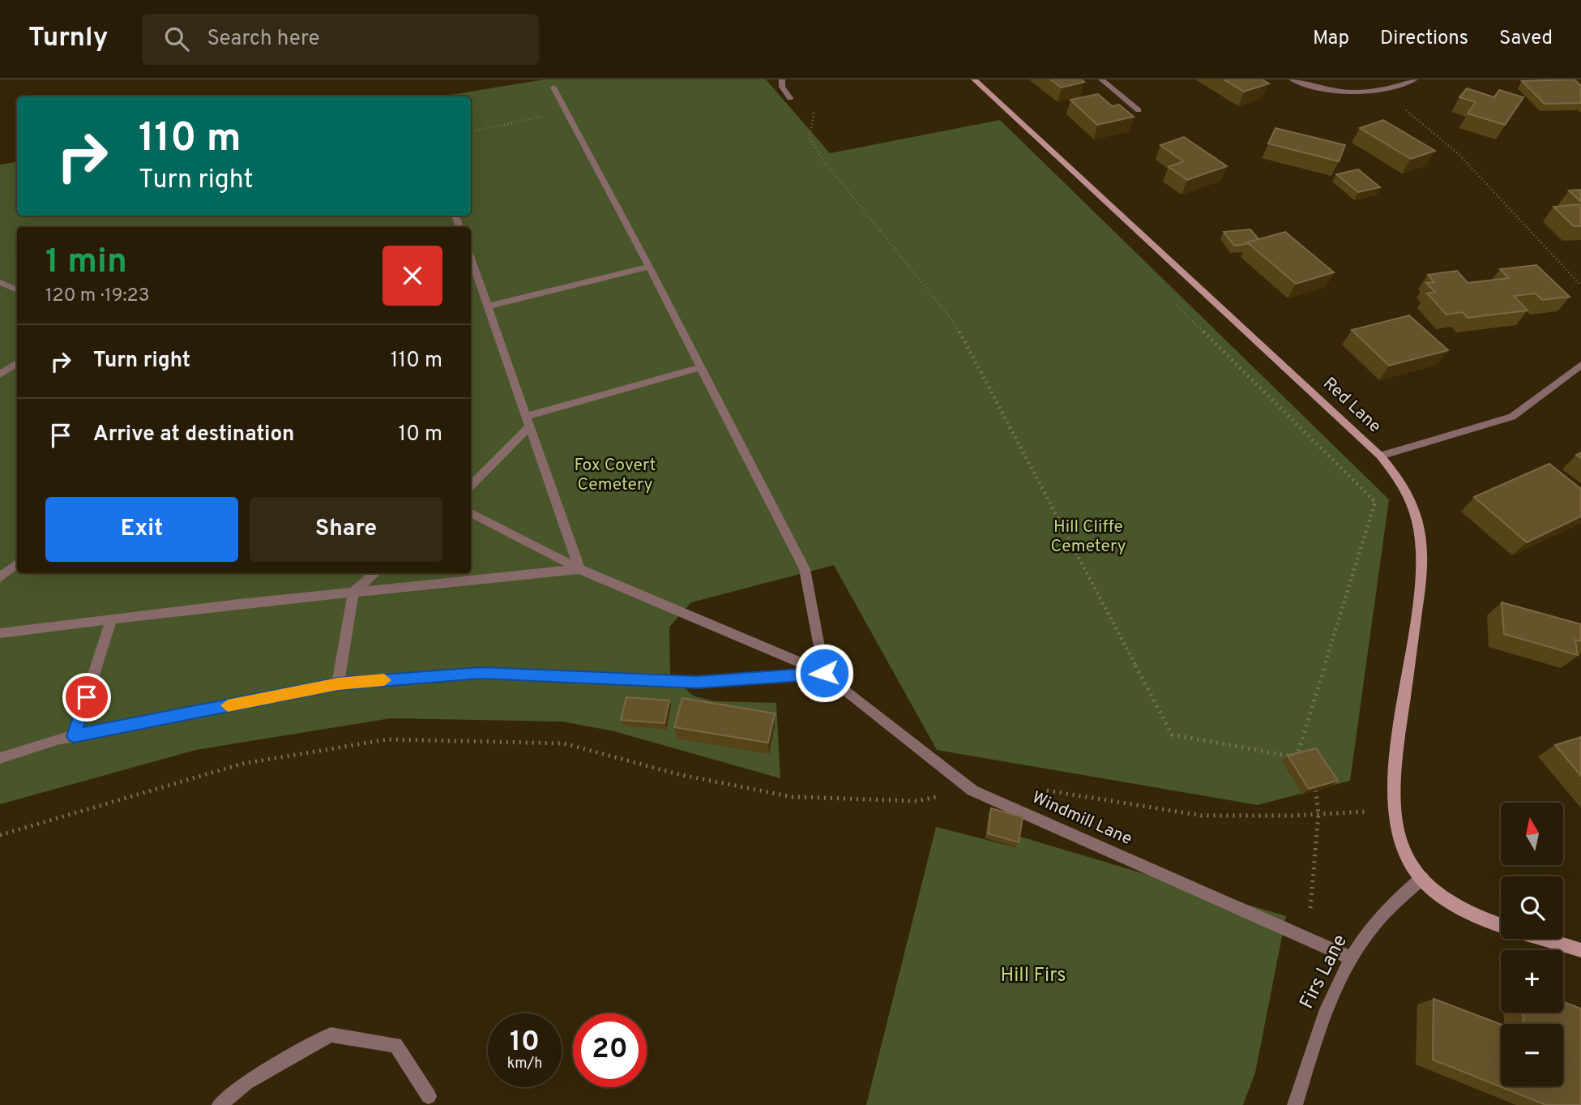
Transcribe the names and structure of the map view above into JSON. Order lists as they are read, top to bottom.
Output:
{
  "streets": {
    "street": ["Red Lane", "Windmill Lane", "Firs Lane"]
  },
  "crossings": [
    ["Red Lane", "Firs Lane"],
    ["Windmill Lane", "Firs Lane"]
  ],
  "parks": ["Fox Covert Cemetery", "Hill Cliffe Cemetery", "Hill Firs"],
  "north": "top",
  "page": {
    "header": "Turnly",
    "search": "Search here",
    "nav": ["Map", "Directions", "Saved"],
    "turn": ["110 m", "Turn right"],
    "heading": ["1 min", "120 m · 19:23"],
    "list": [
      {
        "name": "Turn right",
        "value": "110 m"
      },
      {
        "name": "Arrive at destination",
        "value": "10 m"
      }
    ],
    "buttons": ["Exit", "Share"],
    "map_buttons": ["+", "−"],
    "speed": "10 km/h",
    "limit": "20"
  }
}
